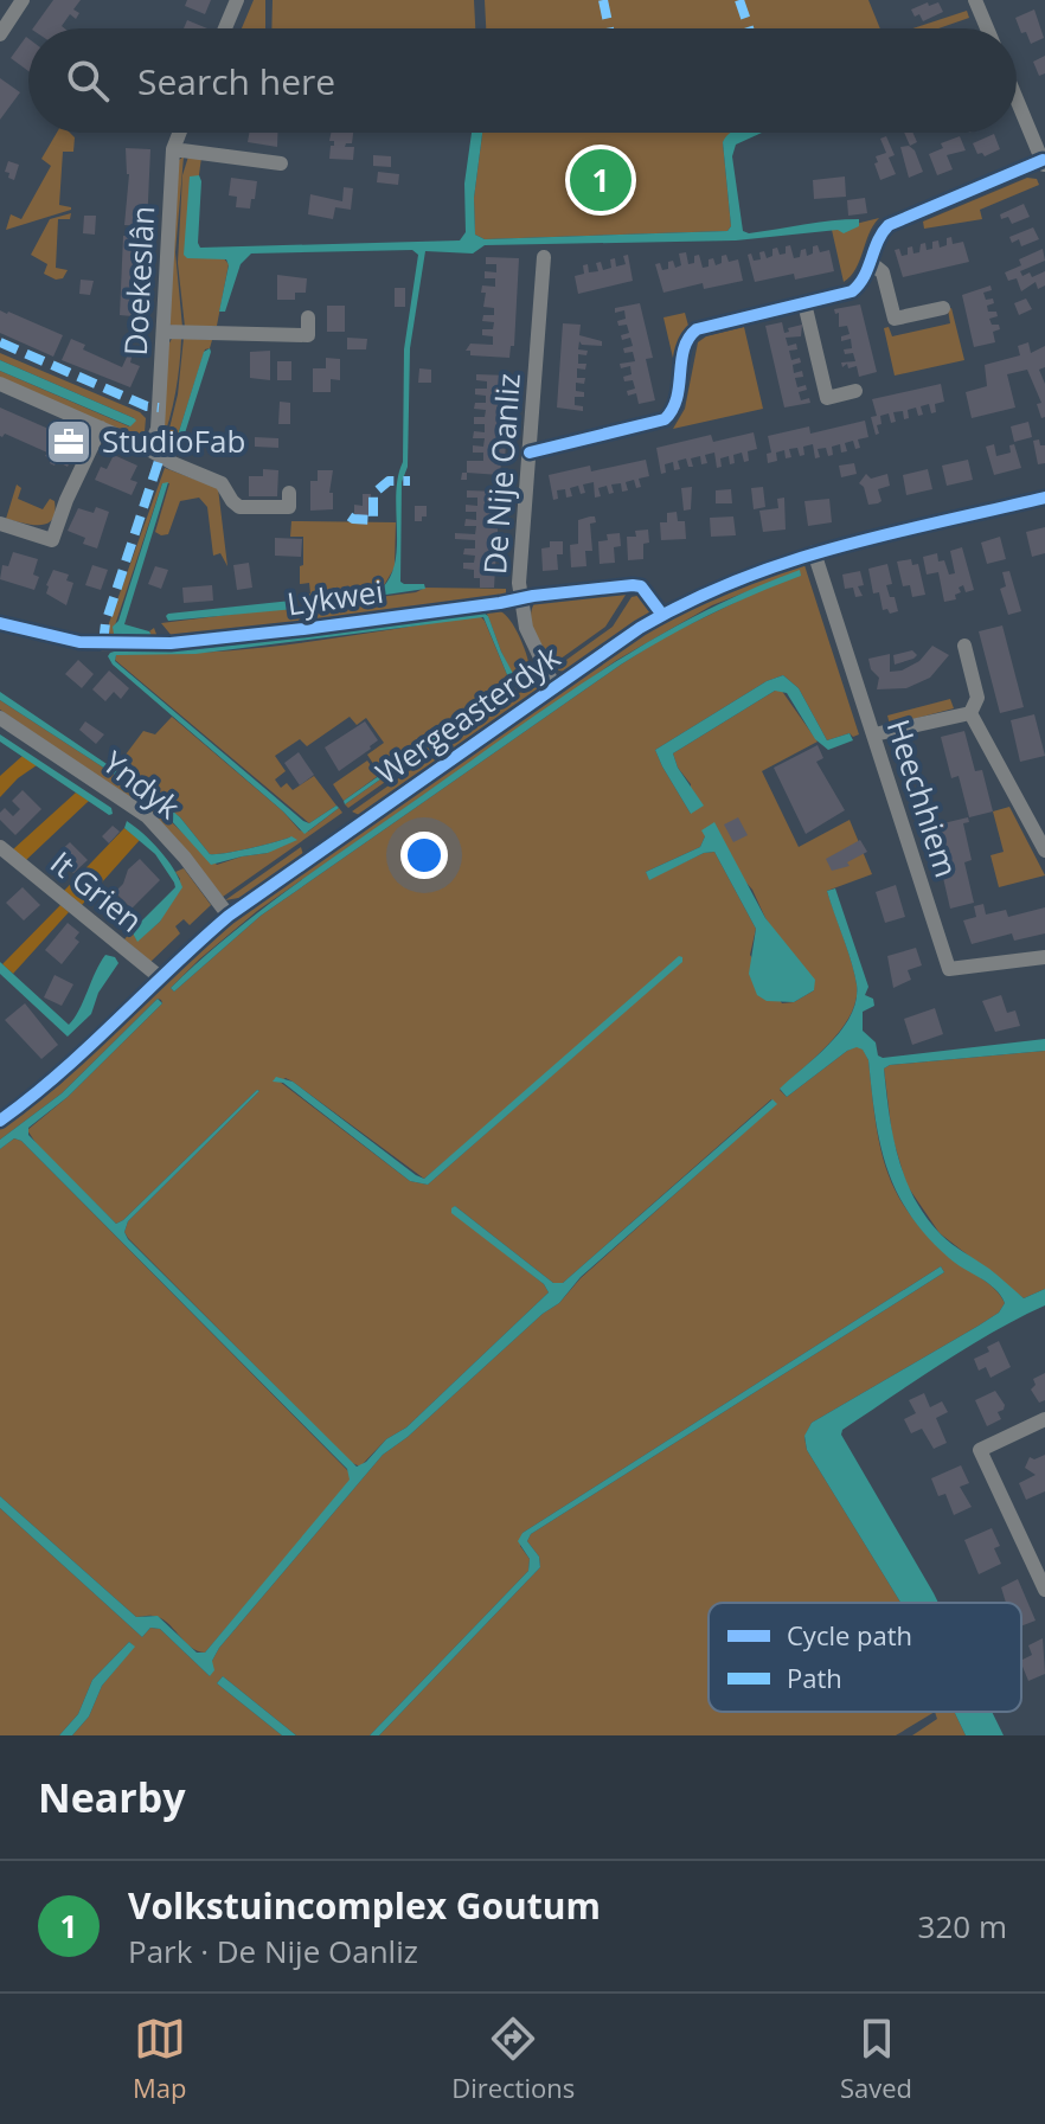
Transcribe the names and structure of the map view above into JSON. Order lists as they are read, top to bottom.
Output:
{
  "streets": {
    "street": [
      "Doekeslân",
      "De Nije Oanliz",
      "Lykwei",
      "Wergeasterdyk",
      "Yndyk",
      "Heechhiem",
      "It Grien"
    ]
  },
  "crossings": [
    ["De Nije Oanliz", "Lykwei"],
    ["De Nije Oanliz", "Wergeasterdyk"],
    ["Lykwei", "Wergeasterdyk"],
    ["Wergeasterdyk", "Yndyk"],
    ["Wergeasterdyk", "Heechhiem"],
    ["Wergeasterdyk", "It Grien"]
  ],
  "places": {
    "office": ["StudioFab"]
  },
  "legend": ["Cycle path", "Path"],
  "page": {
    "search": "Search here",
    "pins": "1",
    "heading": "Nearby",
    "list": [
      {
        "mark": "1",
        "name": "Volkstuincomplex Goutum",
        "note": "Park · De Nije Oanliz",
        "value": "320 m"
      }
    ],
    "nav": ["Map", "Directions", "Saved"]
  }
}
